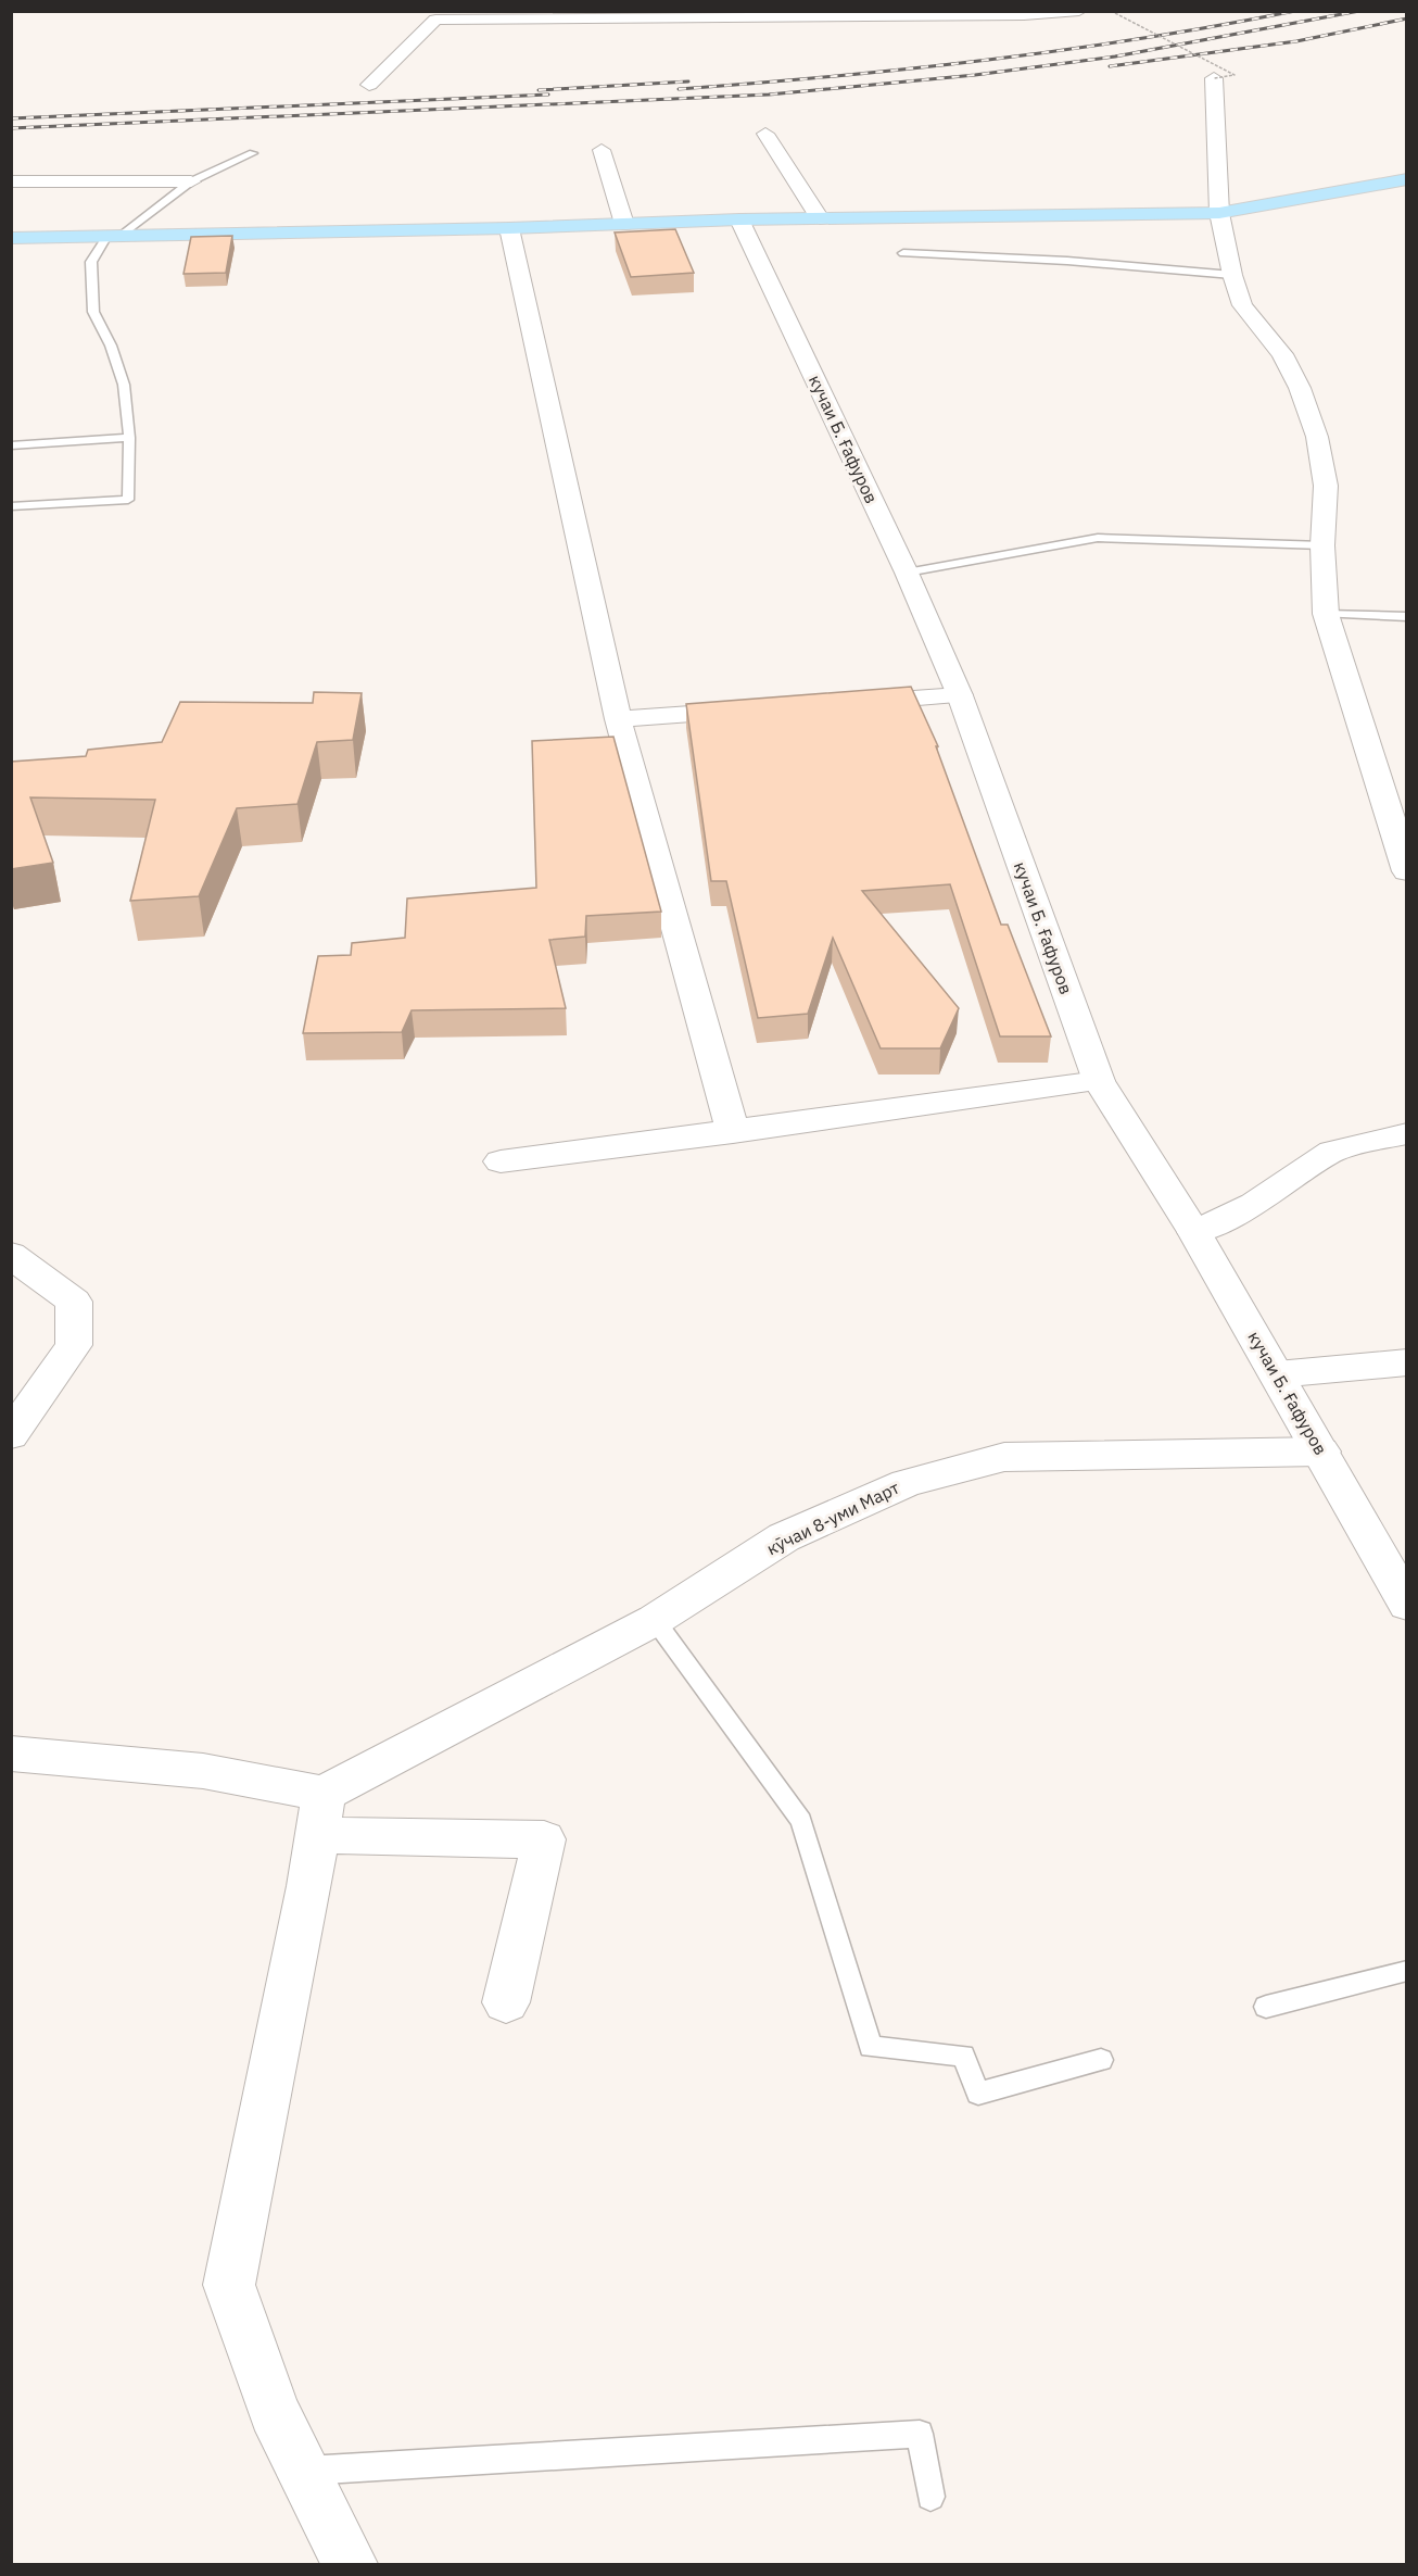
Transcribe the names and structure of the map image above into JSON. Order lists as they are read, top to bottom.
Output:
{
  "streets": {
    "street": ["кучаи Б. Ғафуров", "кӯчаи 8-уми Март"]
  },
  "crossings": [
    ["кучаи Б. Ғафуров", "кӯчаи 8-уми Март"]
  ]
}
